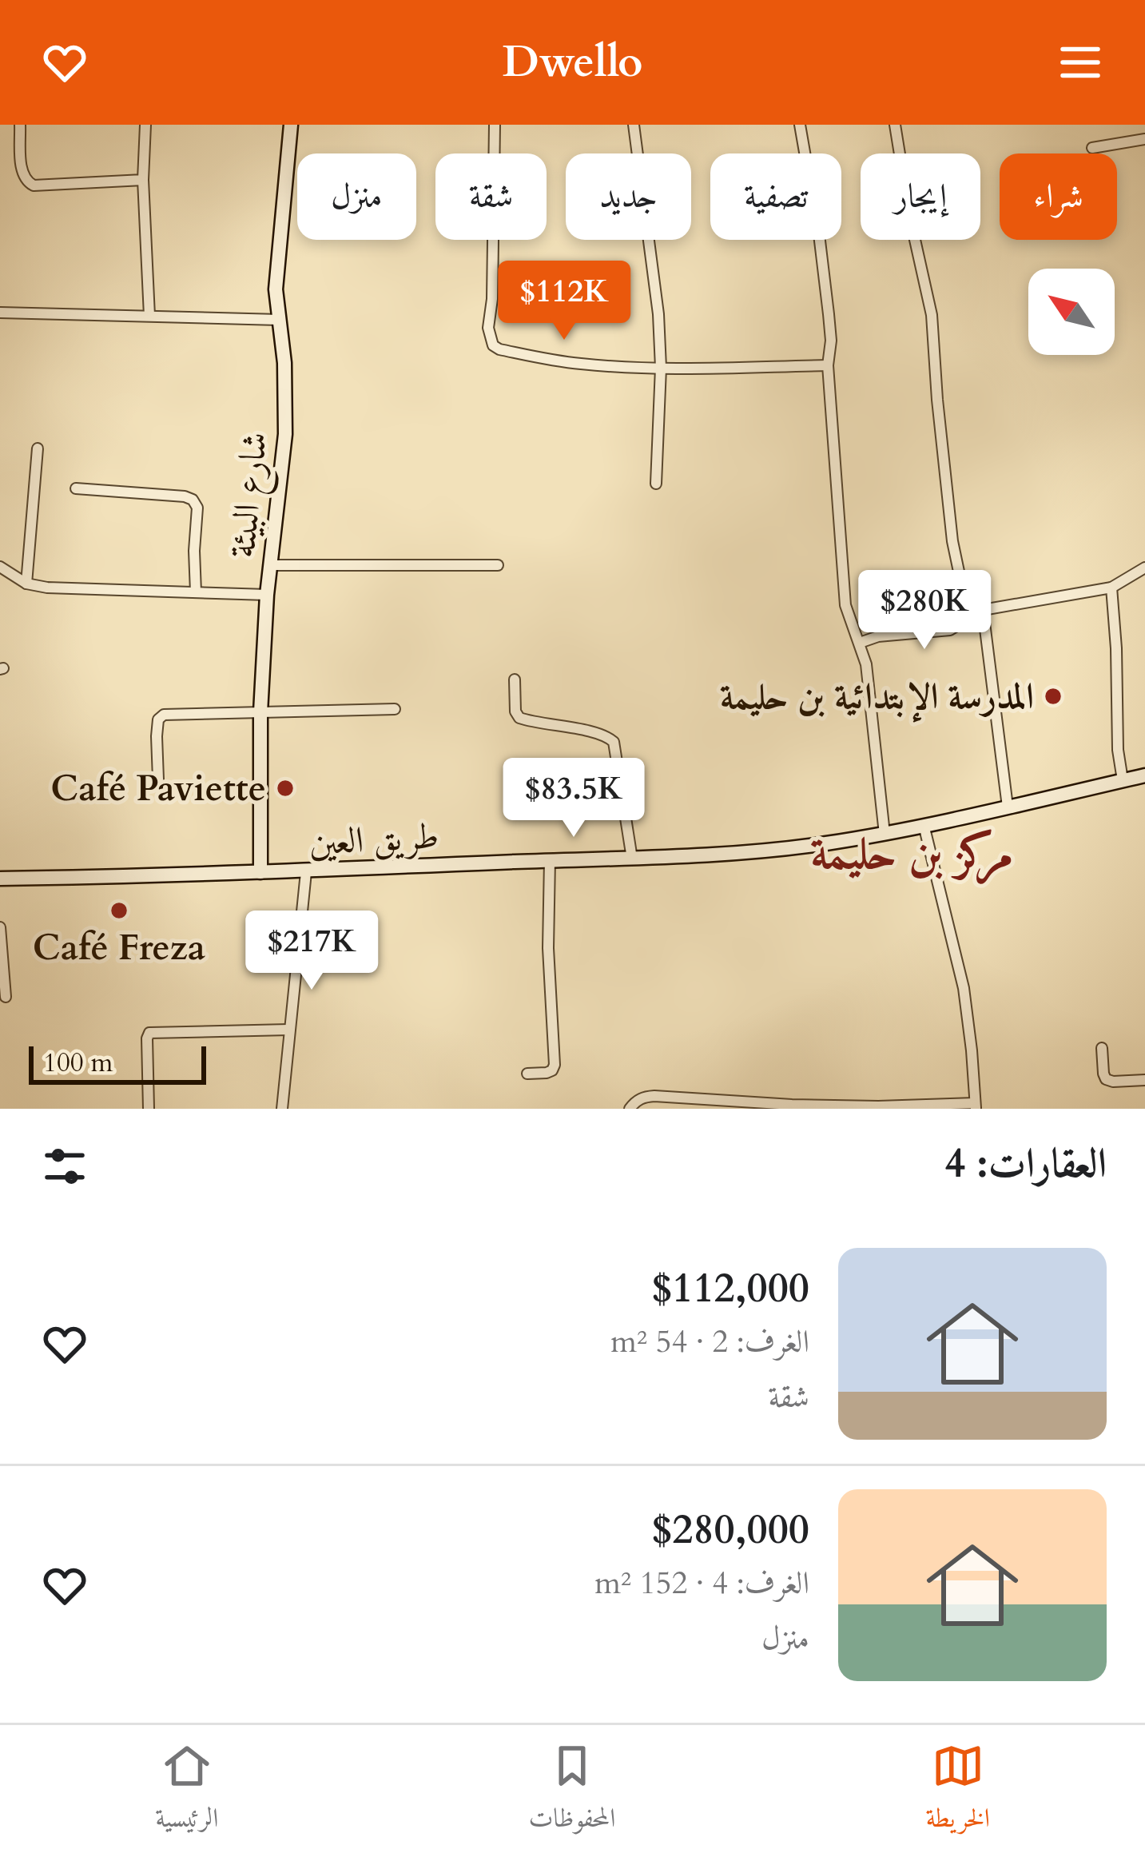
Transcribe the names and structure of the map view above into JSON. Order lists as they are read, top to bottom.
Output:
{
  "streets": {
    "main road": ["شارع البيئة", "طريق العين"]
  },
  "crossings": [
    ["شارع البيئة", "طريق العين"]
  ],
  "districts": ["مركز بن حليمة"],
  "places": ["المدرسة الإبتدائية بن حليمة", "Café Paviette", "Café Freza"],
  "scale_bar": "100 m",
  "north": "top left",
  "page": {
    "header": "Dwello",
    "chip": [
      "شراء",
      "إيجار",
      "تصفية",
      "جديد",
      "شقة",
      "منزل"
    ],
    "price": [
      "$112K",
      "$280K",
      "$83.5K",
      "$217K"
    ],
    "scale": "100 m",
    "heading": "العقارات: 4",
    "list": [
      {
        "name": "$112,000",
        "note": "الغرف: 2 · 54 m² · شقة"
      },
      {
        "name": "$280,000",
        "note": "الغرف: 4 · 152 m² · منزل"
      }
    ],
    "tabs": ["الخريطة", "المحفوظات", "الرئيسية"]
  }
}
